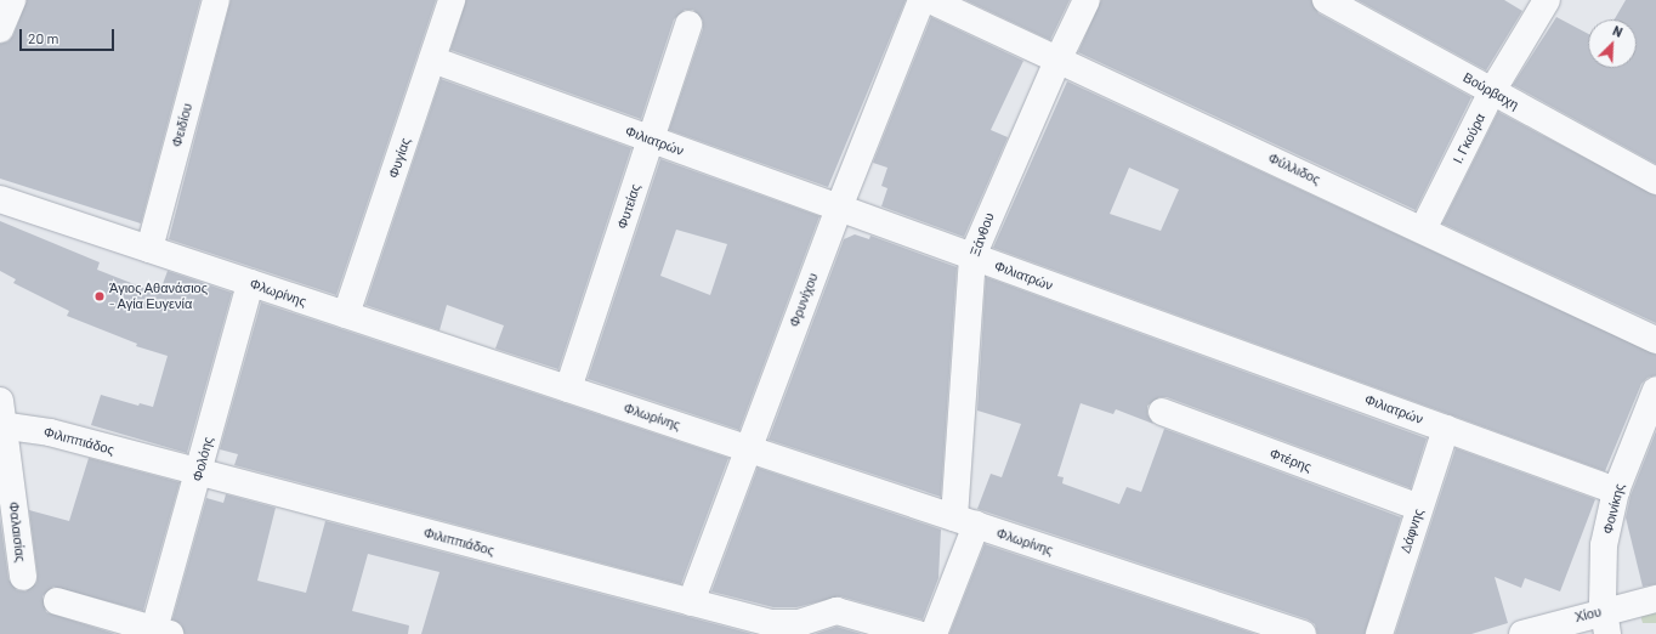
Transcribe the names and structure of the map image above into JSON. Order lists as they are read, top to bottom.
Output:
{
  "streets": {
    "street": [
      "Βούρβαχη",
      "Φειδίου",
      "Ι. Γκούρα",
      "Φιλιατρών",
      "Φυγίας",
      "Φύλλιδος",
      "Φυτείας",
      "Ξάνθου",
      "Φλωρίνης",
      "Φρυνίχου",
      "Φιλιππιάδος",
      "Φολόης",
      "Φτέρης",
      "Φοινίκης",
      "Δάφνης",
      "Φαλαισίας",
      "Χίου"
    ]
  },
  "crossings": [
    ["Βούρβαχη", "Ι. Γκούρα"],
    ["Φειδίου", "Φλωρίνης"],
    ["Ι. Γκούρα", "Φύλλιδος"],
    ["Φιλιατρών", "Φυγίας"],
    ["Φιλιατρών", "Φυτείας"],
    ["Φιλιατρών", "Ξάνθου"],
    ["Φιλιατρών", "Φρυνίχου"],
    ["Φιλιατρών", "Φοινίκης"],
    ["Φιλιατρών", "Δάφνης"],
    ["Φυγίας", "Φλωρίνης"],
    ["Φύλλιδος", "Ξάνθου"],
    ["Φυτείας", "Φλωρίνης"],
    ["Ξάνθου", "Φλωρίνης"],
    ["Φλωρίνης", "Φρυνίχου"],
    ["Φλωρίνης", "Φολόης"],
    ["Φρυνίχου", "Φιλιππιάδος"],
    ["Φιλιππιάδος", "Φολόης"],
    ["Φιλιππιάδος", "Φαλαισίας"],
    ["Φτέρης", "Δάφνης"],
    ["Φοινίκης", "Χίου"]
  ],
  "places": ["Άγιος Αθανάσιος - Αγία Ευγενία"],
  "scale_bar": "20 m",
  "north": "top right"
}
